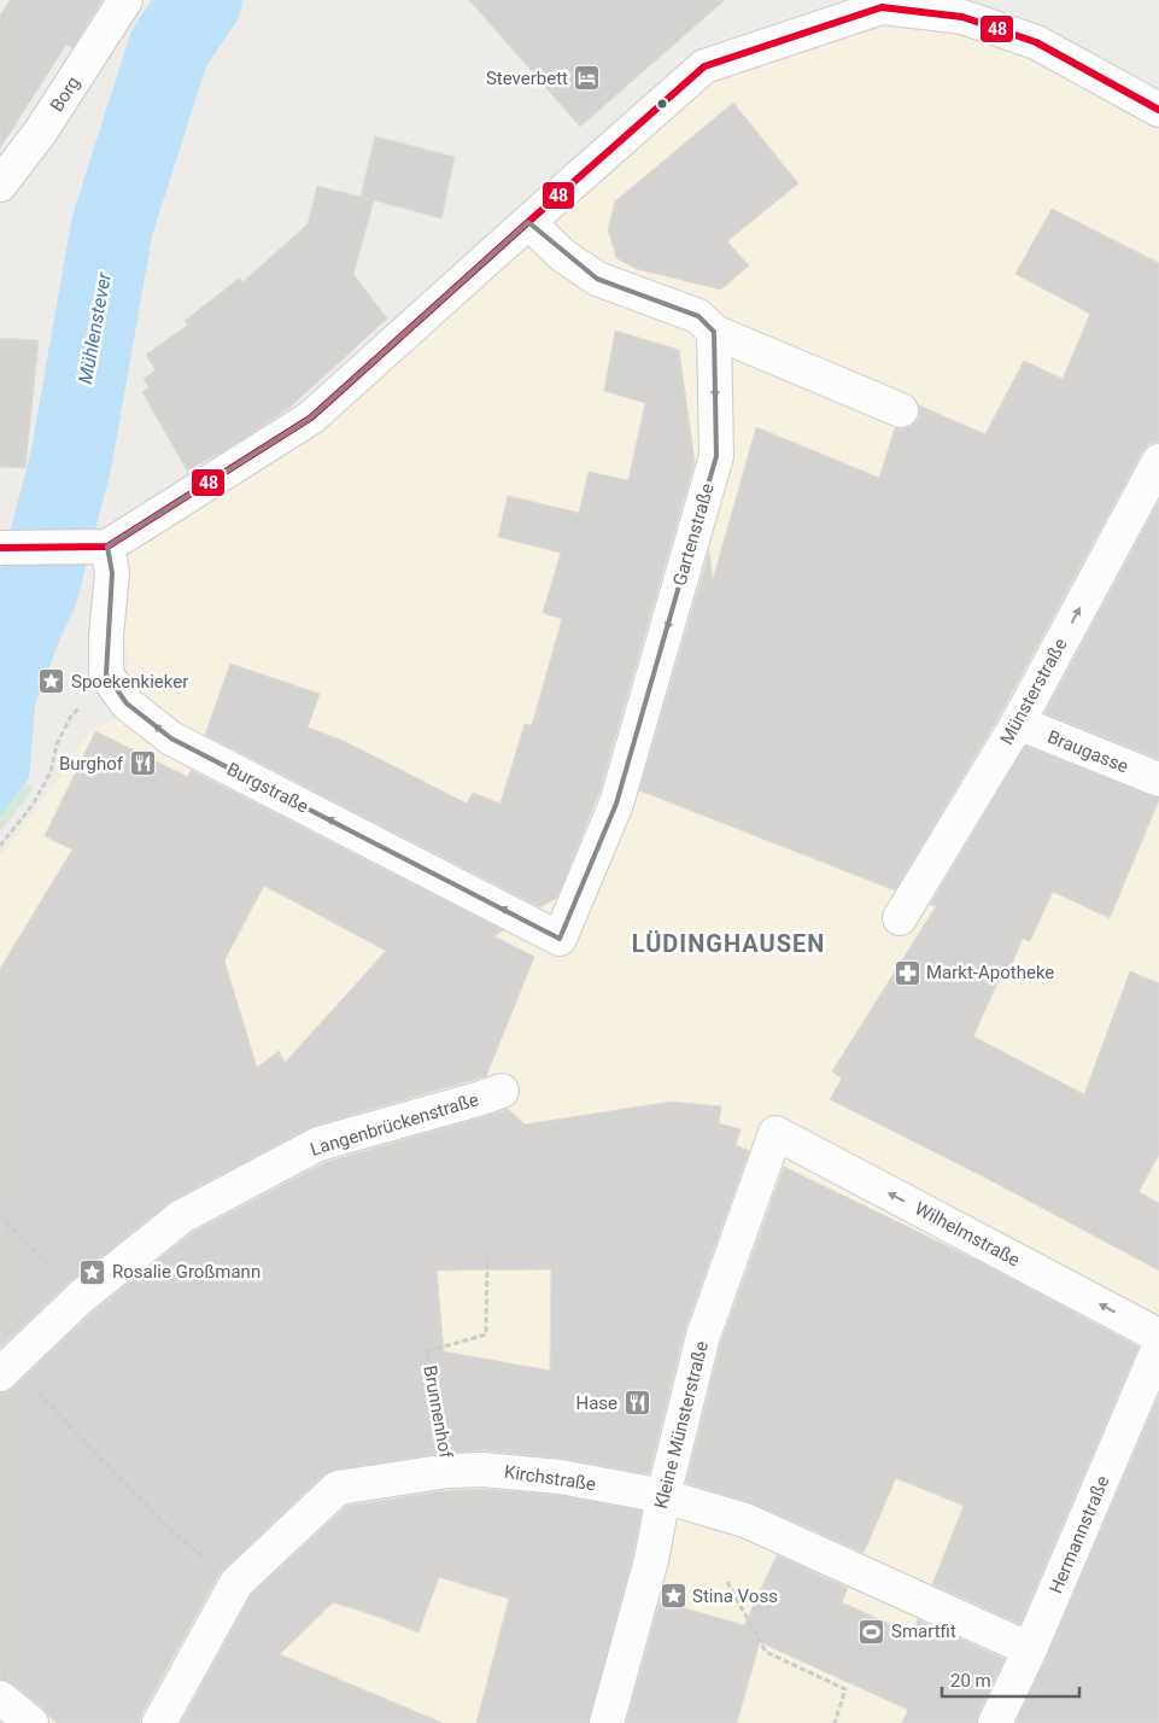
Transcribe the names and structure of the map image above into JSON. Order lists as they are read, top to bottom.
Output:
{
  "streets": {
    "street": [
      "Borg",
      "Gartenstraße",
      "Münsterstraße",
      "Braugasse",
      "Burgstraße",
      "Langenbrückenstraße",
      "Wilhelmstraße",
      "Kleine Münsterstraße",
      "Kirchstraße",
      "Hermannstraße"
    ],
    "path": ["Brunnenhof"]
  },
  "crossings": [
    ["Gartenstraße", "Burgstraße"],
    ["Münsterstraße", "Braugasse"],
    ["Wilhelmstraße", "Kleine Münsterstraße"],
    ["Brunnenhof", "Kirchstraße"],
    ["Kleine Münsterstraße", "Kirchstraße"],
    ["Kirchstraße", "Hermannstraße"]
  ],
  "one_way": [
    "Gartenstraße",
    "Münsterstraße",
    "Burgstraße",
    "Wilhelmstraße"
  ],
  "districts": ["LÜDINGHAUSEN"],
  "water": ["Mühlenstever"],
  "places": {
    "hotel": ["Steverbett"],
    "place": ["Spoekenkieker", "Rosalie Großmann", "Stina Voss"],
    "restaurant": ["Burghof", "Hase"],
    "pharmacy": ["Markt-Apotheke"],
    "sports": ["Smartfit"]
  },
  "lines": ["transit line 48"],
  "scale_bar": "20 m"
}
